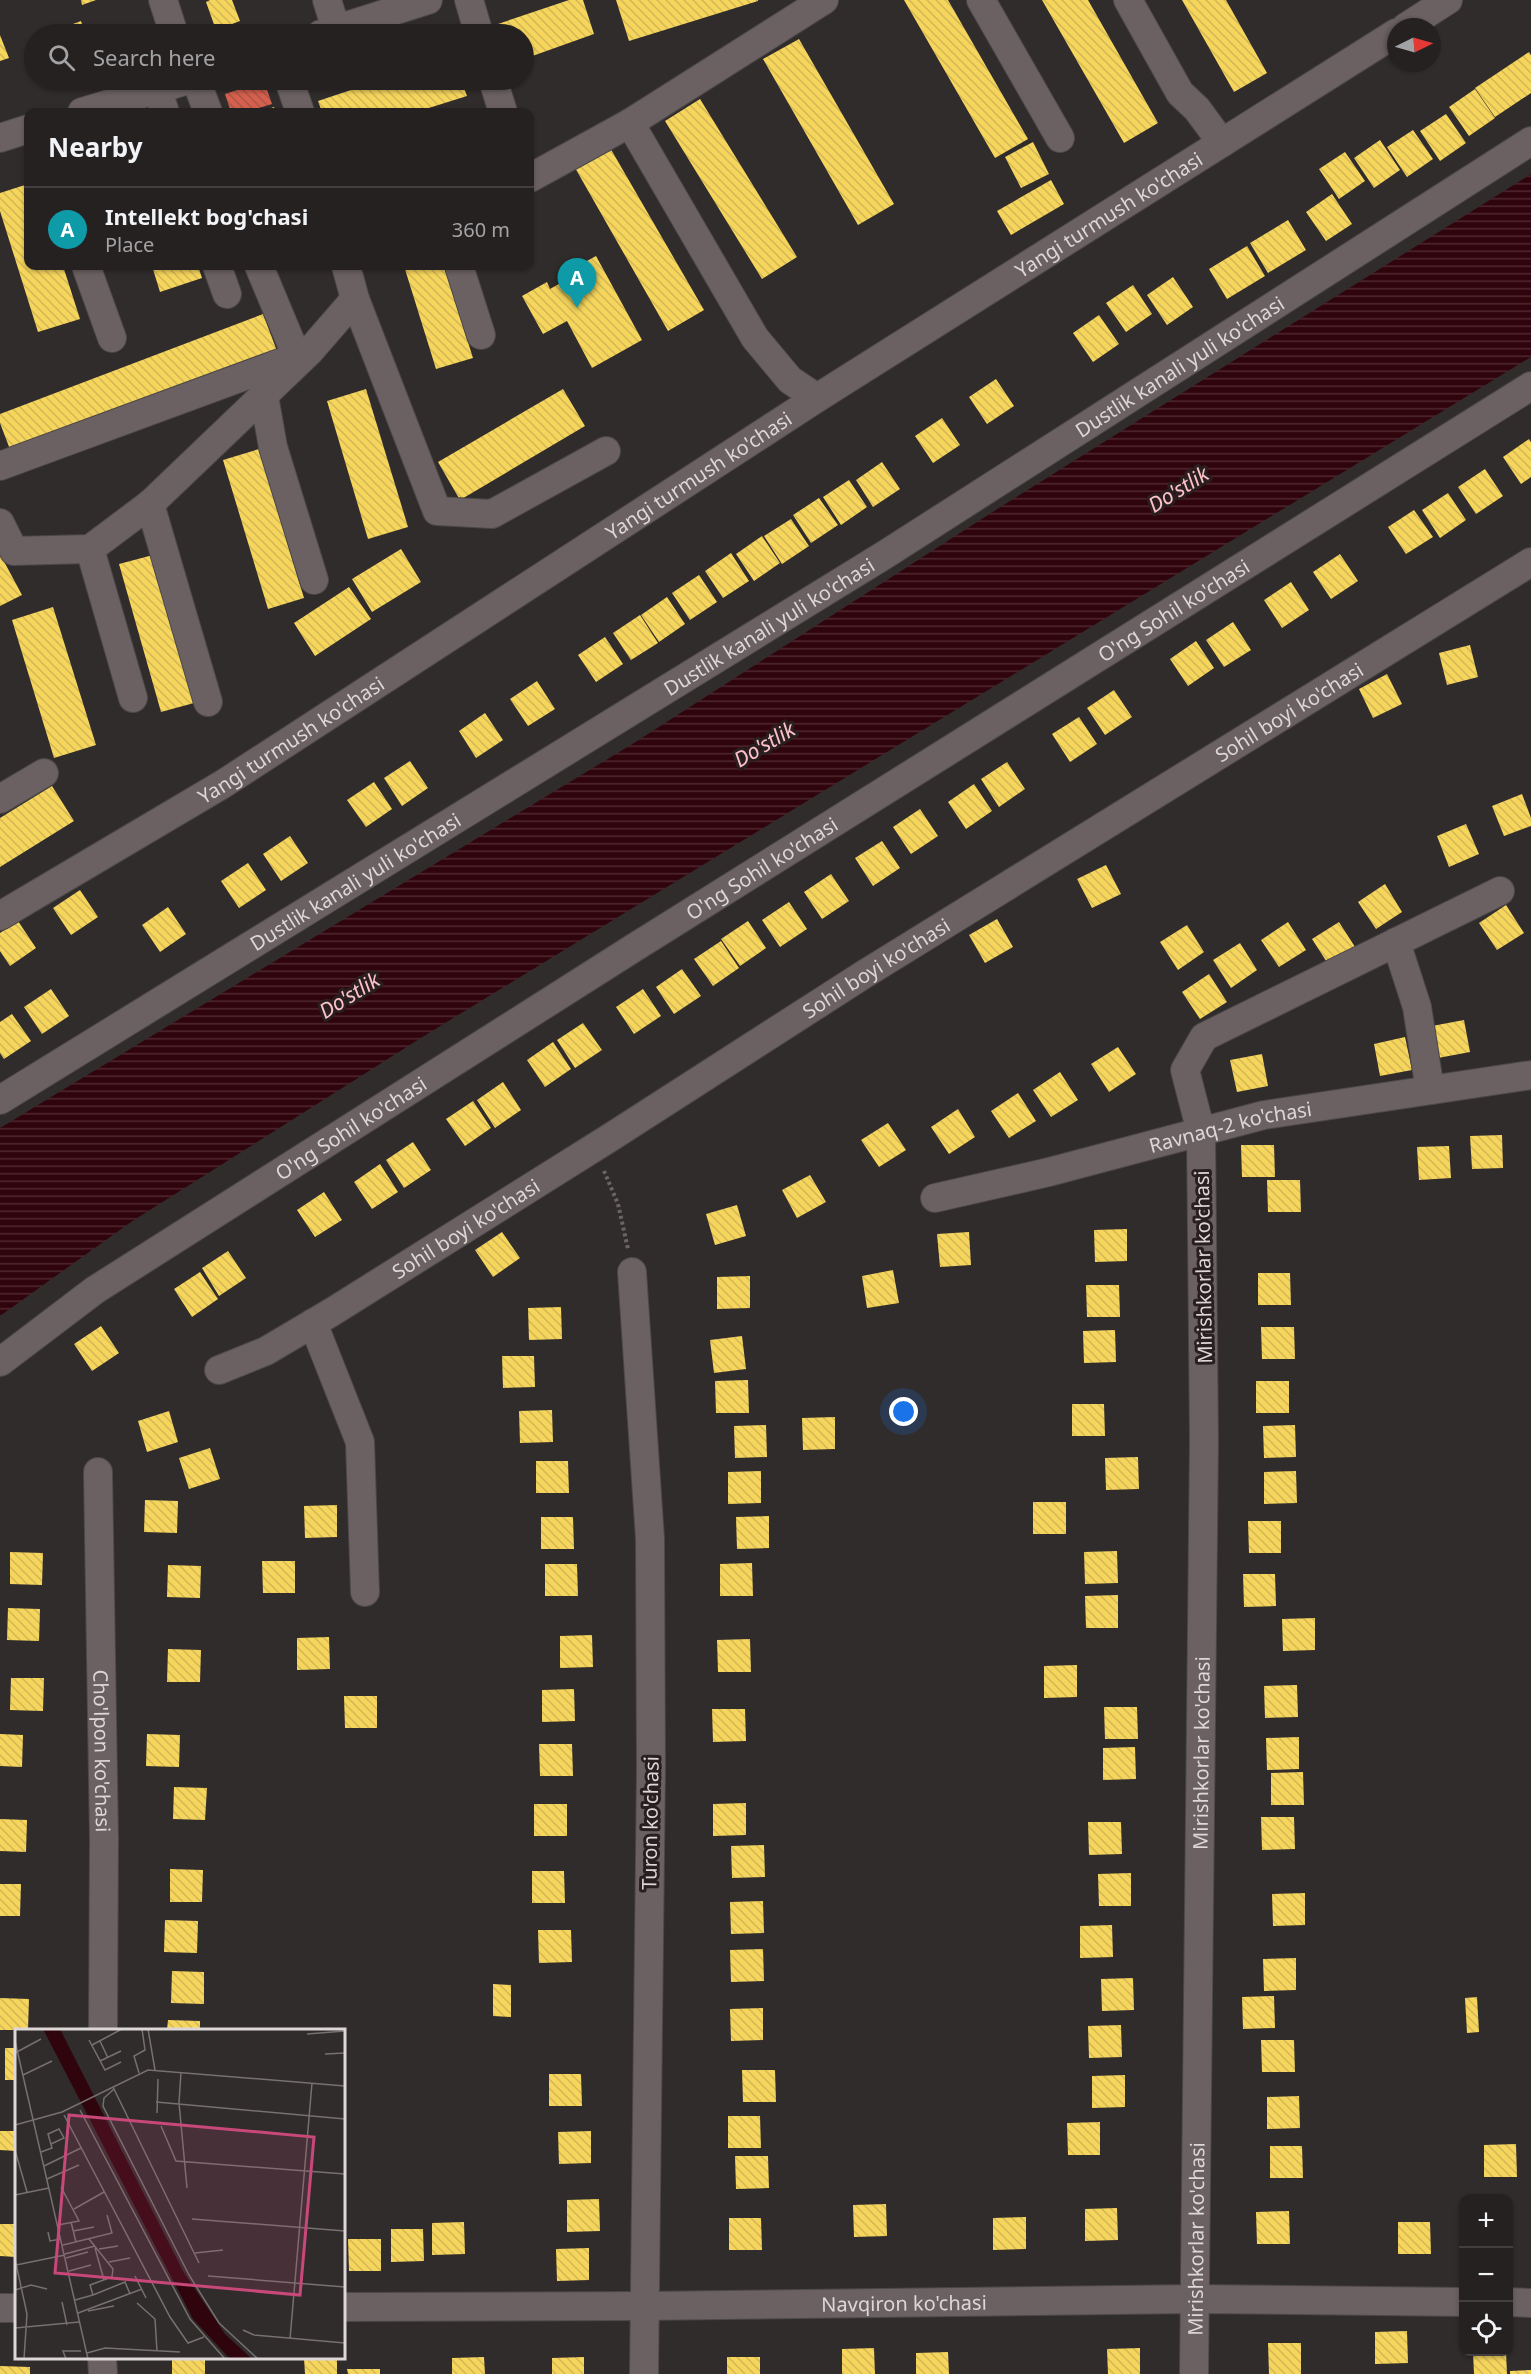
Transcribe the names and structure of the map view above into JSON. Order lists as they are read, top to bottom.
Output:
{
  "streets": {
    "street": [
      "Yangi turmush ko'chasi",
      "Dustlik kanali yuli ko'chasi",
      "O'ng Sohil ko'chasi",
      "Sohil boyi ko'chasi",
      "Ravnaq-2 ko'chasi",
      "Mirishkorlar ko'chasi",
      "Cho'lpon ko'chasi",
      "Turon ko'chasi",
      "Navqiron ko'chasi"
    ]
  },
  "crossings": [
    ["Ravnaq-2 ko'chasi", "Mirishkorlar ko'chasi"],
    ["Mirishkorlar ko'chasi", "Navqiron ko'chasi"],
    ["Turon ko'chasi", "Navqiron ko'chasi"]
  ],
  "water": ["Do'stlik"],
  "north": "right",
  "page": {
    "search": "Search here",
    "heading": "Nearby",
    "list": [
      {
        "mark": "A",
        "name": "Intellekt bog'chasi",
        "note": "Place",
        "value": "360 m"
      }
    ],
    "pins": "A",
    "map_buttons": ["+", "−"]
  }
}
